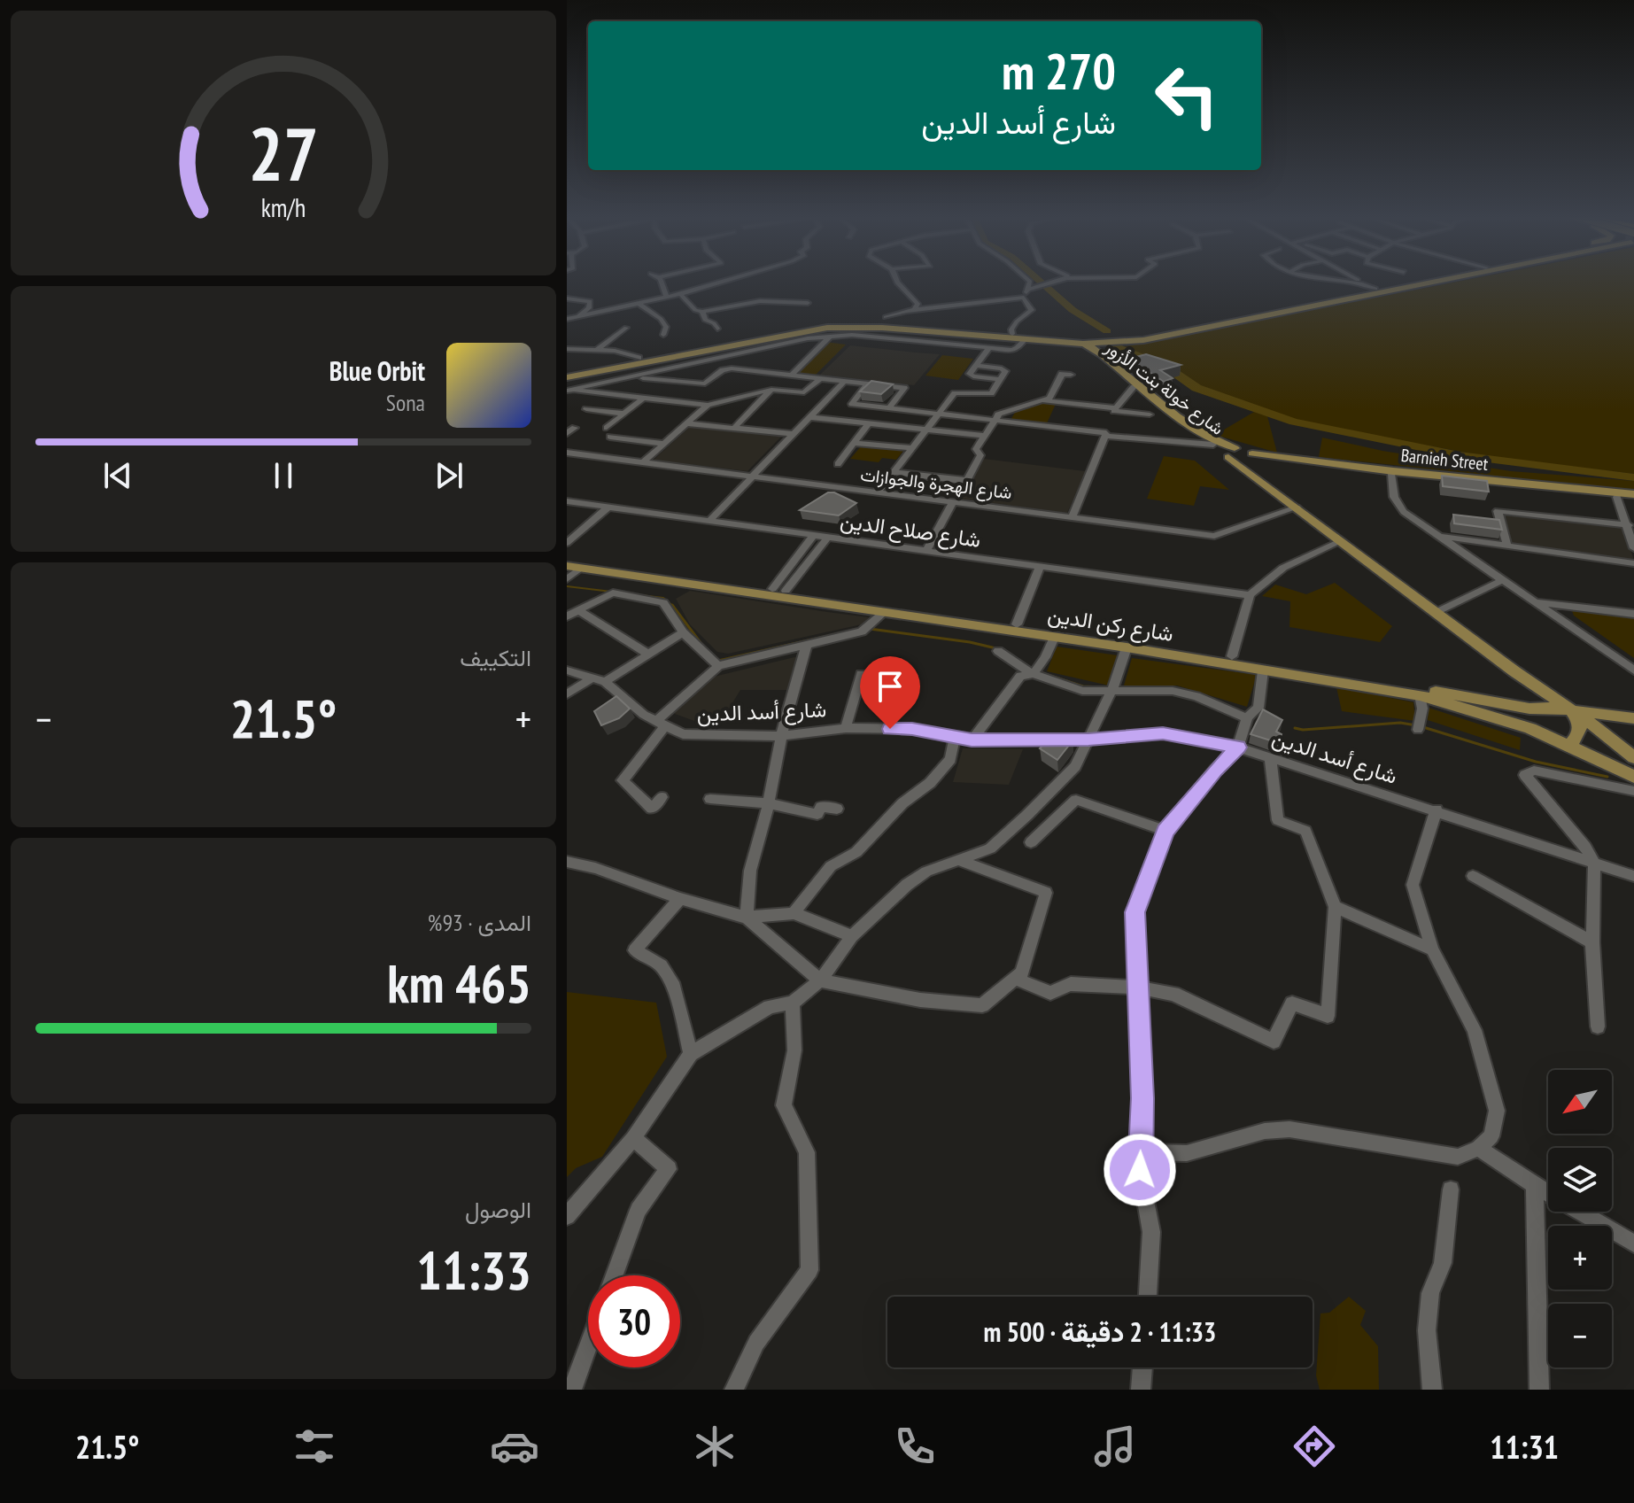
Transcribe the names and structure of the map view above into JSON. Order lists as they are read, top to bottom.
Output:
{
  "streets": {
    "main road": ["شارع خولة بنت الأزور", "Barnieh Street", "شارع ركن الدين"],
    "street": ["شارع الهجرة والجوازات", "شارع صلاح الدين", "شارع أسد الدين"]
  },
  "north": "bottom left",
  "page": {
    "turn": ["270 m", "شارع أسد الدين"],
    "song": ["Blue Orbit", "Sona"],
    "tile": [
      "التكييف",
      ["المدى · 93%", "465 km"],
      ["الوصول", "11:33"]
    ],
    "heat": ["−", "21.5°", "+"],
    "map_buttons": ["+", "−"],
    "limit": "30",
    "trip": "11:33 · 2 دقيقة · 500 m",
    "tabs": ["11:31", "21.5°"],
    "gauge": ["27", "km/h"]
  }
}
